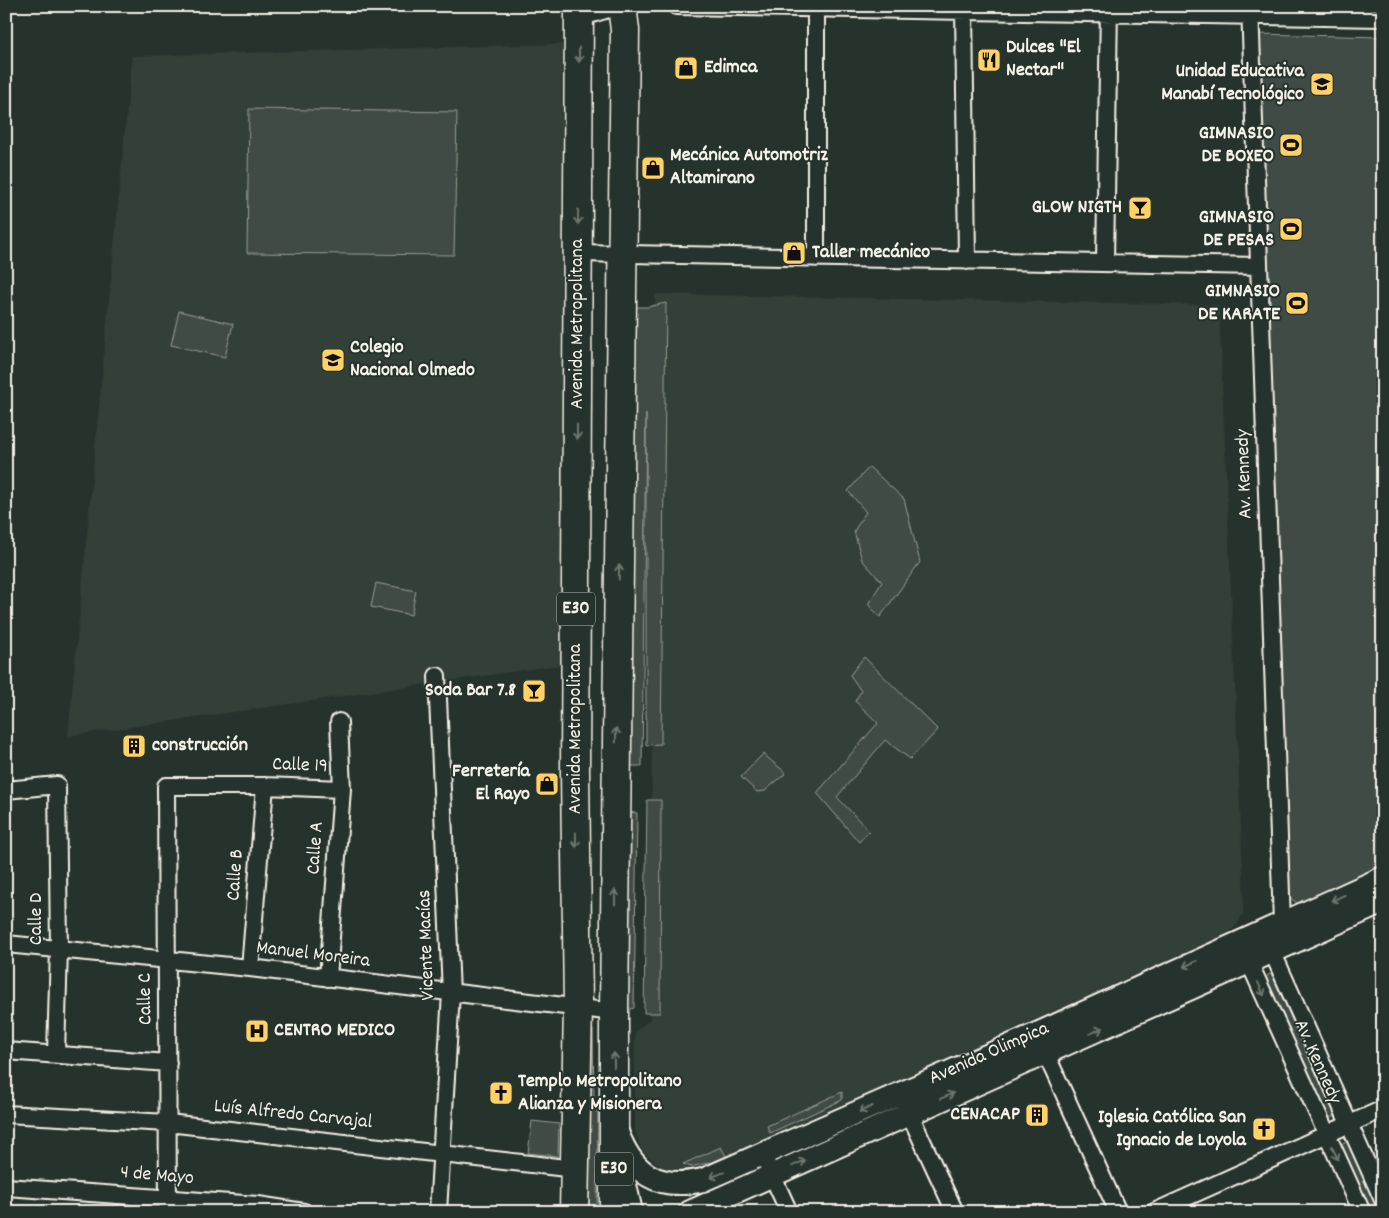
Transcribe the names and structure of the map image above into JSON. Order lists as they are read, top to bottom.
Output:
{
  "streets": {
    "highway": ["Avenida Metropolitana", "E30"],
    "street": [
      "Av. Kennedy",
      "Calle 19",
      "Calle A",
      "Calle B",
      "Calle D",
      "Vicente Macías",
      "Manuel Moreira",
      "Calle C",
      "Avenida Olimpica",
      "Luís Alfredo Carvajal",
      "4 de Mayo"
    ]
  },
  "crossings": [
    ["Avenida Metropolitana", "E30"],
    ["Avenida Metropolitana", "Manuel Moreira"],
    ["Avenida Metropolitana", "Avenida Olimpica"],
    ["Avenida Metropolitana", "Luís Alfredo Carvajal"],
    ["Av. Kennedy", "Avenida Olimpica"],
    ["E30", "Avenida Olimpica"],
    ["Calle 19", "Calle A"],
    ["Calle 19", "Calle B"],
    ["Calle 19", "Calle C"],
    ["Calle A", "Manuel Moreira"],
    ["Calle B", "Manuel Moreira"],
    ["Calle D", "Manuel Moreira"],
    ["Vicente Macías", "Manuel Moreira"],
    ["Vicente Macías", "Luís Alfredo Carvajal"],
    ["Manuel Moreira", "Calle C"],
    ["Calle C", "Luís Alfredo Carvajal"],
    ["Calle C", "4 de Mayo"]
  ],
  "places": {
    "restaurant": ["Dulces \"El Nectar\""],
    "shop": [
      "Edimca",
      "Mecánica Automotriz Altamirano",
      "Taller mecánico",
      "Ferretería El Rayo"
    ],
    "school or university": ["Unidad Educativa Manabí Tecnológico", "Colegio Nacional Olmedo"],
    "sports": ["GIMNASIO DE BOXEO", "GIMNASIO DE PESAS", "GIMNASIO DE KARATE"],
    "bar": ["GLOW NIGTH", "Soda Bar 7.8"],
    "building": ["construcción", "CENACAP"],
    "hospital": ["CENTRO MEDICO"],
    "church": ["Templo Metropolitano Alianza y Misionera", "Iglesia Católica San Ignacio de Loyola"]
  }
}
